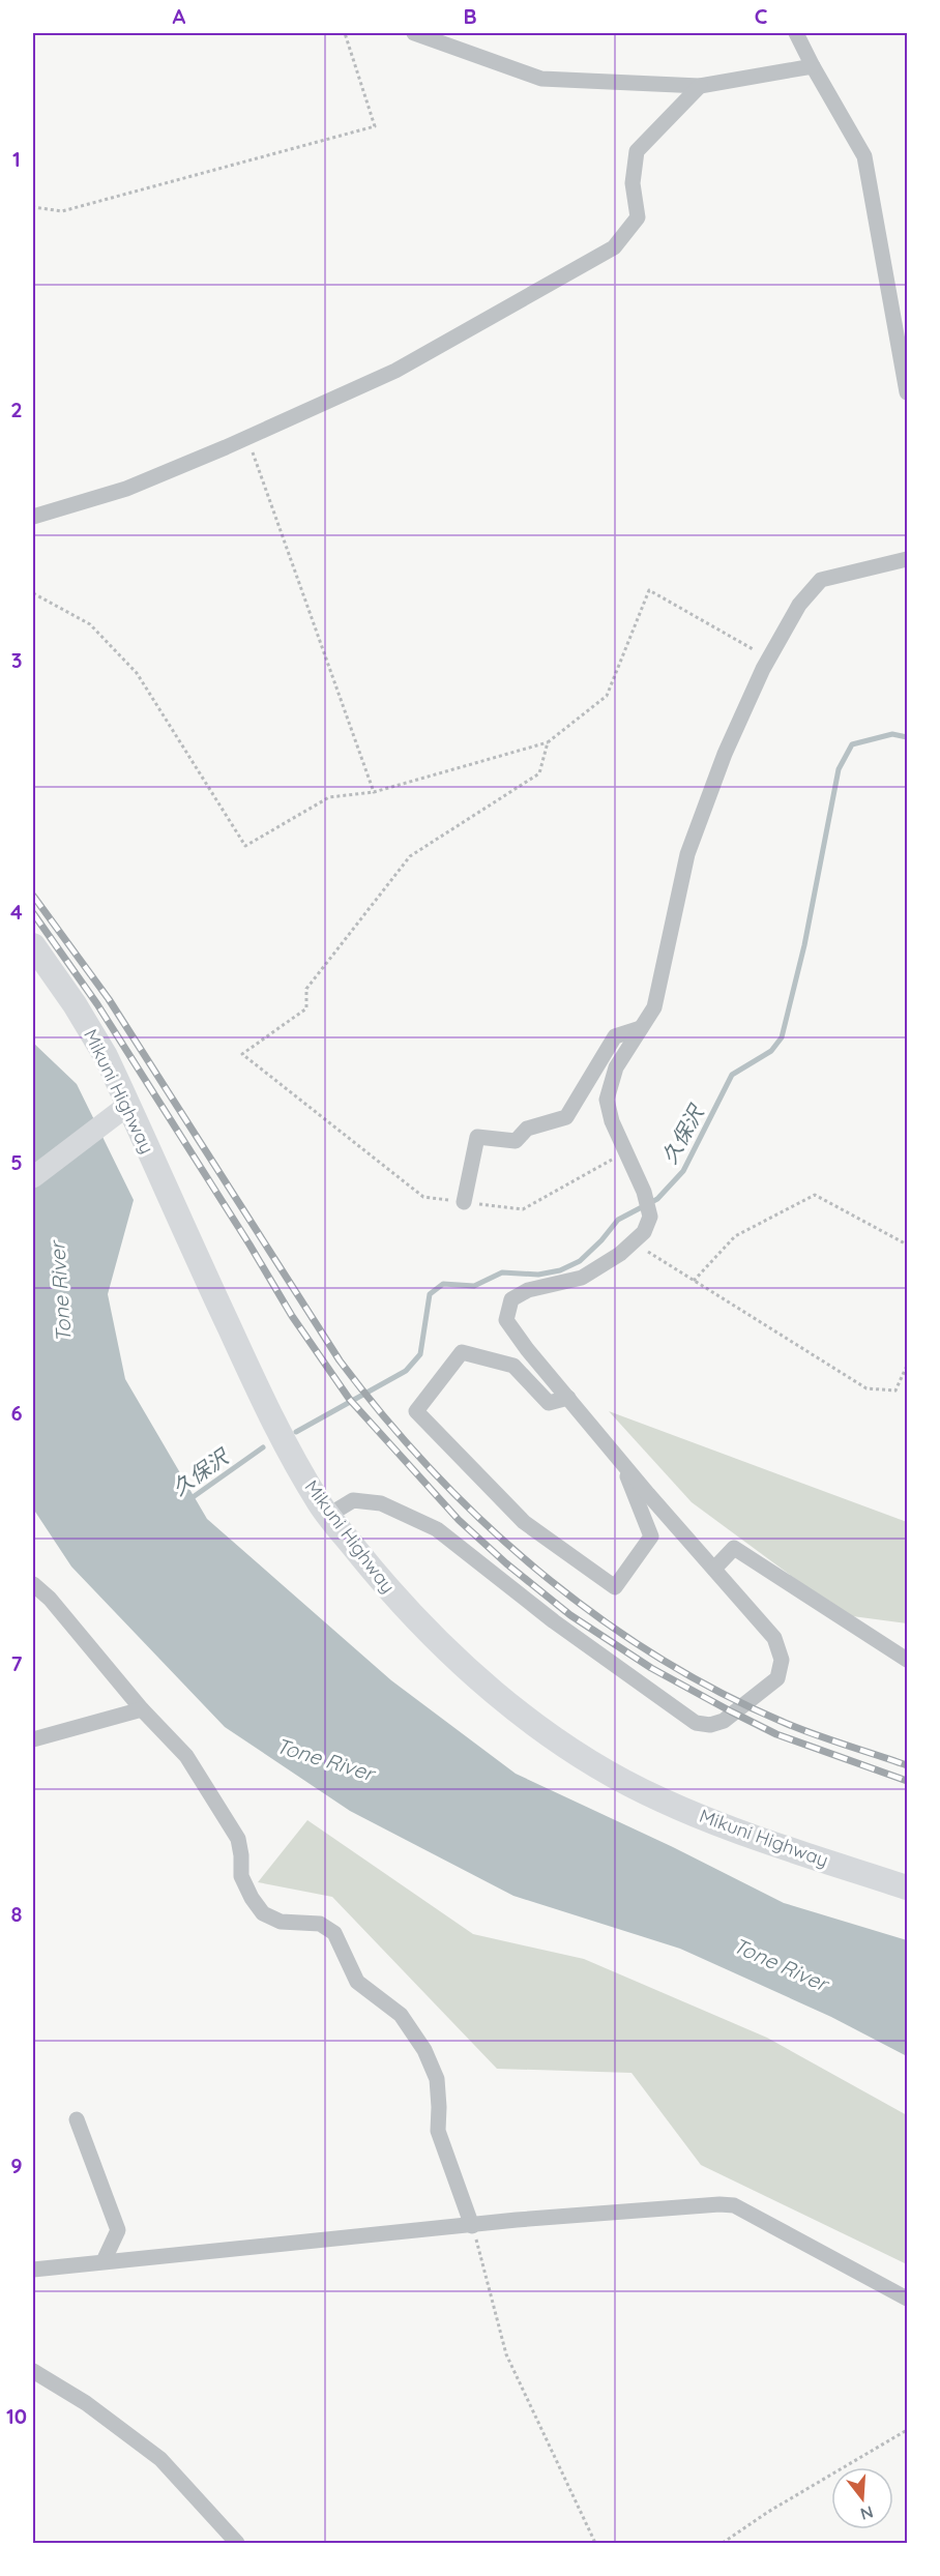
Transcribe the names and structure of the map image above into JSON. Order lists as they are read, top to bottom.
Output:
{
  "streets": {
    "highway": ["Mikuni Highway"]
  },
  "water": ["久保沢", "Tone River"],
  "north": "bottom",
  "grid": {
    "columns": ["A", "B", "C"],
    "rows": [
      "1",
      "2",
      "3",
      "4",
      "5",
      "6",
      "7",
      "8",
      "9",
      "10"
    ]
  }
}
